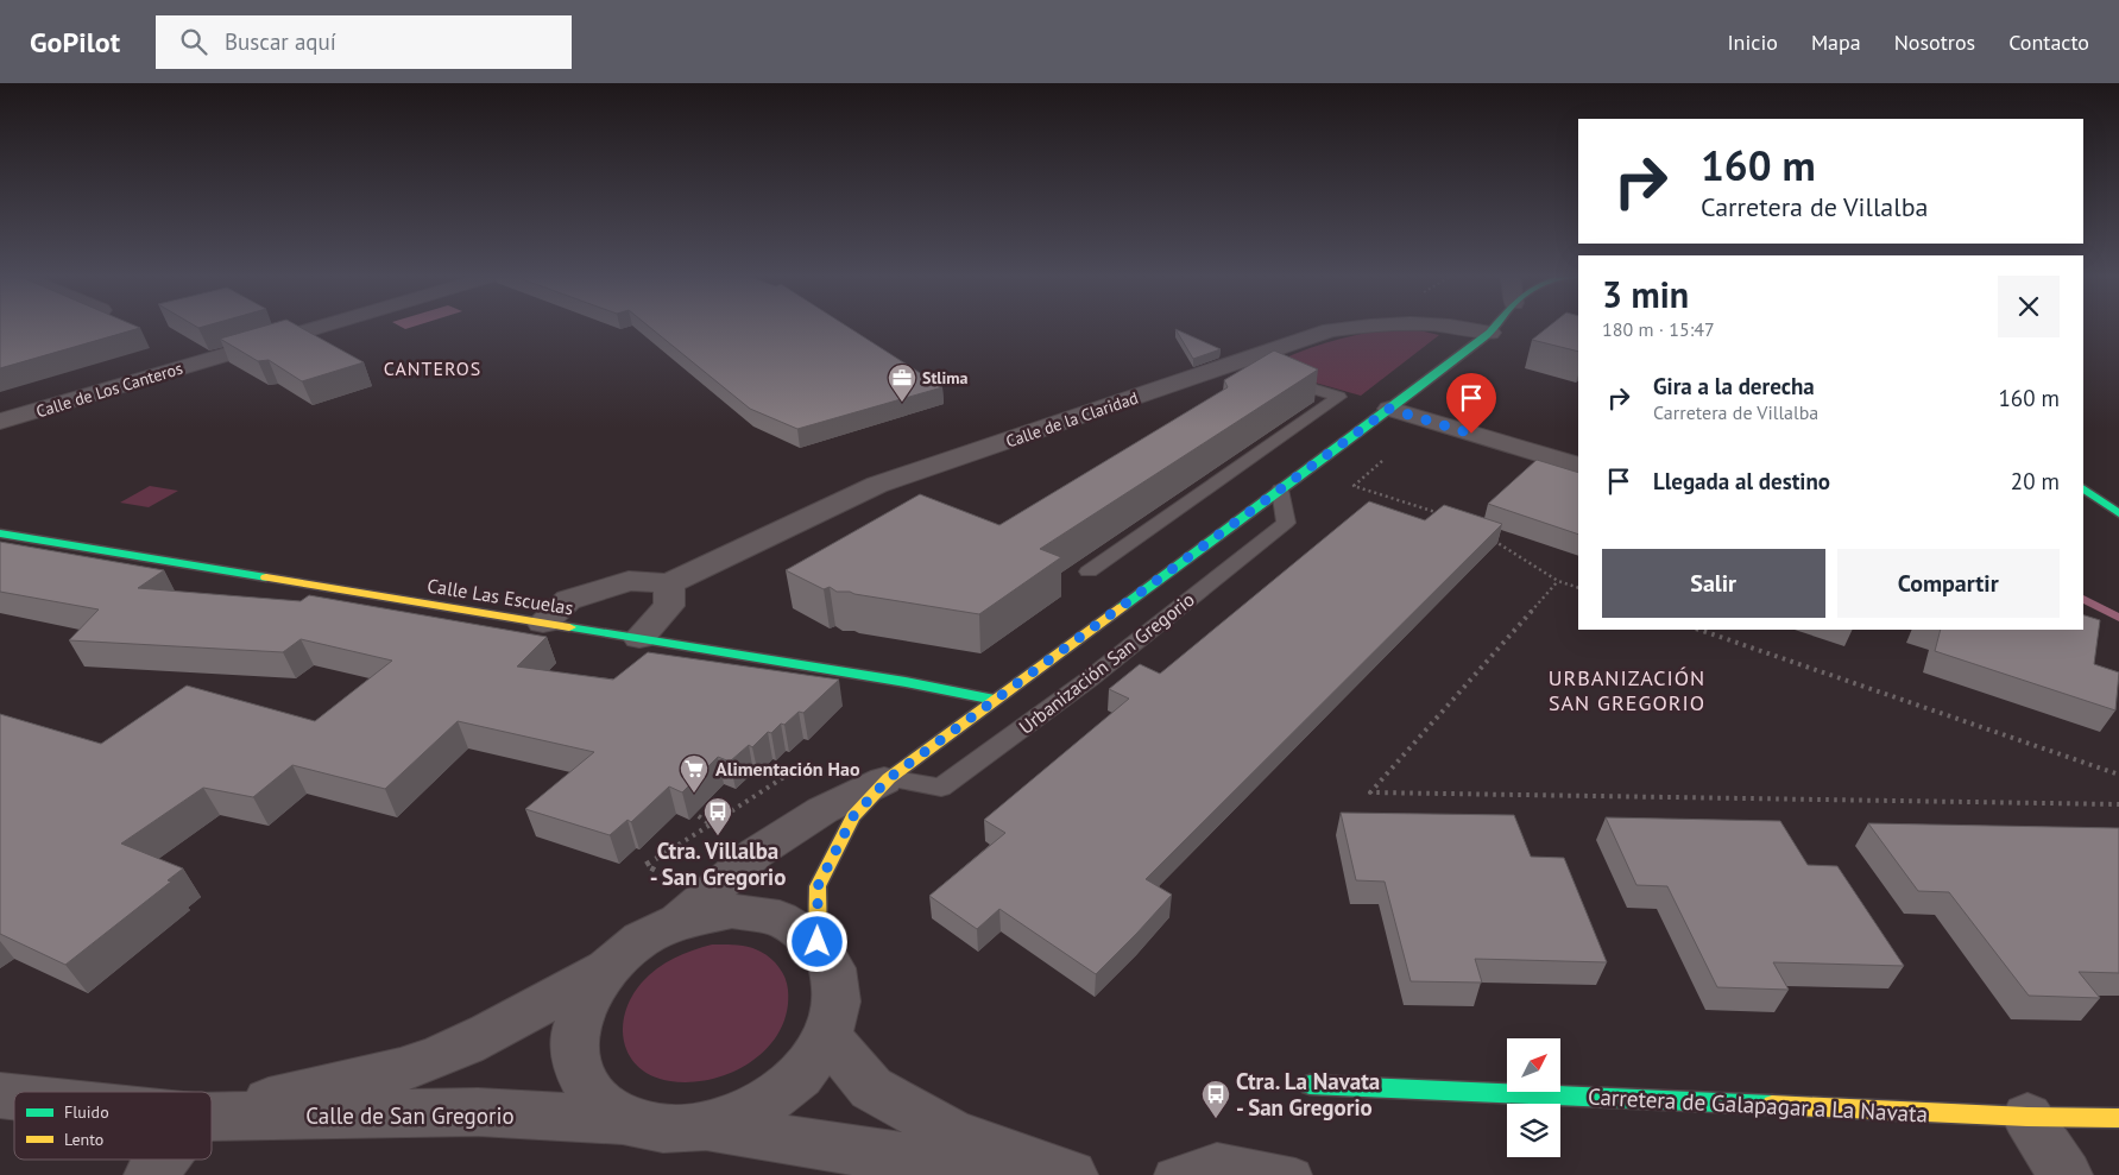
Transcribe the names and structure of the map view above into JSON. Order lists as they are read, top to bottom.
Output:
{
  "streets": {
    "street": [
      "Calle de Los Canteros",
      "Calle de la Claridad",
      "Calle Las Escuelas",
      "Carretera de Galapagar a La Navata",
      "Calle de San Gregorio"
    ],
    "lane": ["Urbanización San Gregorio"]
  },
  "crossings": [
    ["Calle de la Claridad", "Calle Las Escuelas"]
  ],
  "districts": ["CANTEROS", "URBANIZACIÓN SAN GREGORIO"],
  "places": {
    "office": ["Stlima"],
    "supermarket": ["Alimentación Hao"],
    "bus stop": ["Ctra. Villalba - San Gregorio", "Ctra. La Navata - San Gregorio"]
  },
  "legend": ["Fluido", "Lento"],
  "north": "top right",
  "page": {
    "header": "GoPilot",
    "search": "Buscar aquí",
    "nav": [
      "Inicio",
      "Mapa",
      "Nosotros",
      "Contacto"
    ],
    "turn": ["160 m", "Carretera de Villalba"],
    "heading": ["3 min", "180 m · 15:47"],
    "list": [
      {
        "name": "Gira a la derecha",
        "note": "Carretera de Villalba",
        "value": "160 m"
      },
      {
        "name": "Llegada al destino",
        "value": "20 m"
      }
    ],
    "buttons": ["Salir", "Compartir"]
  }
}
